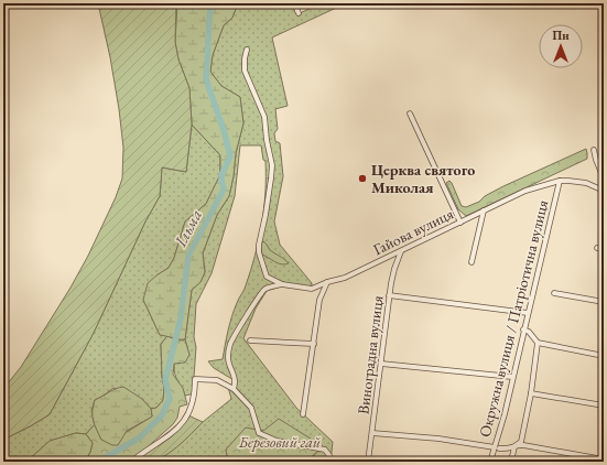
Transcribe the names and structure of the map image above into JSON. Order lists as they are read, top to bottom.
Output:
{
  "streets": {
    "street": ["Гайова вулиця", "Окружна вулиця / Патріотична вулиця", "Виноградна вулиця"]
  },
  "crossings": [
    ["Гайова вулиця", "Окружна вулиця / Патріотична вулиця"],
    ["Гайова вулиця", "Виноградна вулиця"]
  ],
  "water": ["Ільма"],
  "parks": ["Березовий гай"],
  "places": ["Церква святого Миколая"],
  "north": "top"
}
